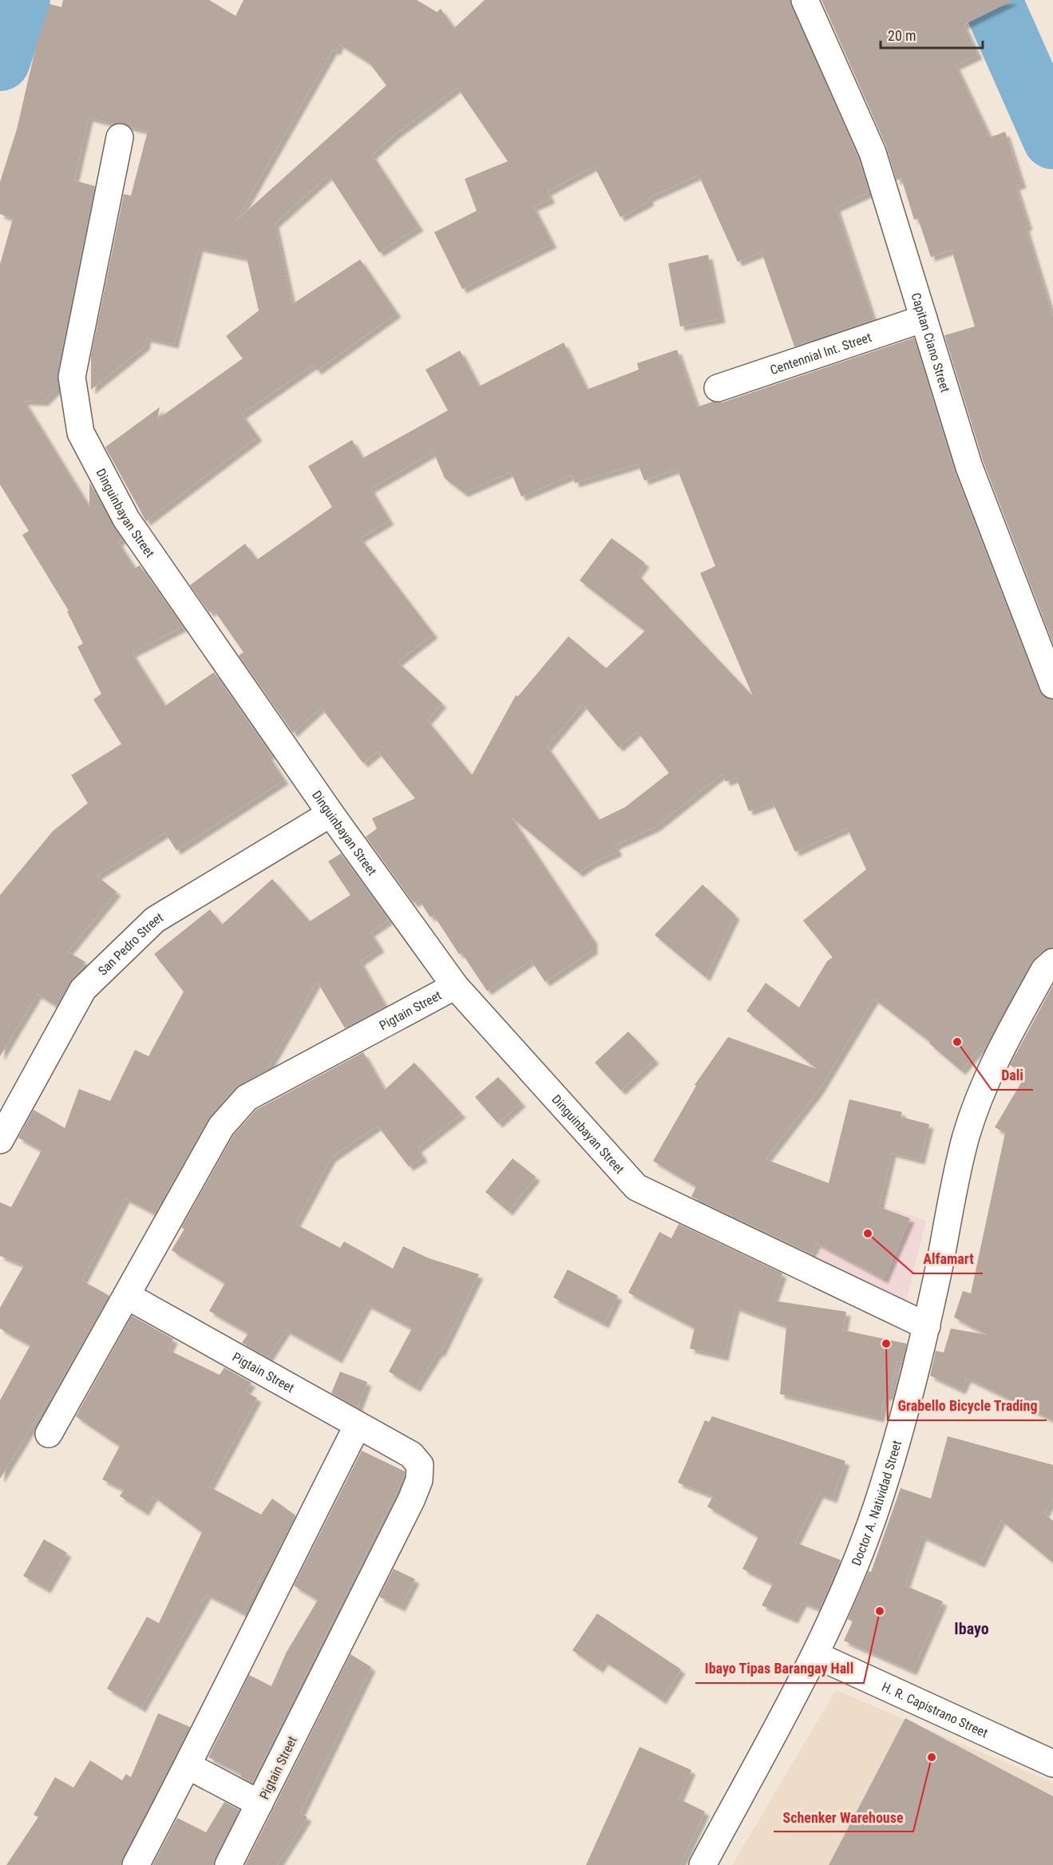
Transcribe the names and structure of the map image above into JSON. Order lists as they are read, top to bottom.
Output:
{
  "streets": {
    "street": [
      "Capitan Ciano Street",
      "Centennial Int. Street",
      "Dinguinbayan Street",
      "San Pedro Street",
      "Pigtain Street",
      "Doctor A. Natividad Street",
      "H. R. Capistrano Street"
    ]
  },
  "crossings": [
    ["Capitan Ciano Street", "Centennial Int. Street"],
    ["Dinguinbayan Street", "San Pedro Street"],
    ["Dinguinbayan Street", "Pigtain Street"],
    ["Dinguinbayan Street", "Doctor A. Natividad Street"],
    ["Doctor A. Natividad Street", "H. R. Capistrano Street"]
  ],
  "districts": ["Ibayo"],
  "places": [
    "Dali",
    "Alfamart",
    "Grabello Bicycle Trading",
    "Ibayo Tipas Barangay Hall",
    "Schenker Warehouse"
  ],
  "scale_bar": "20 m"
}
